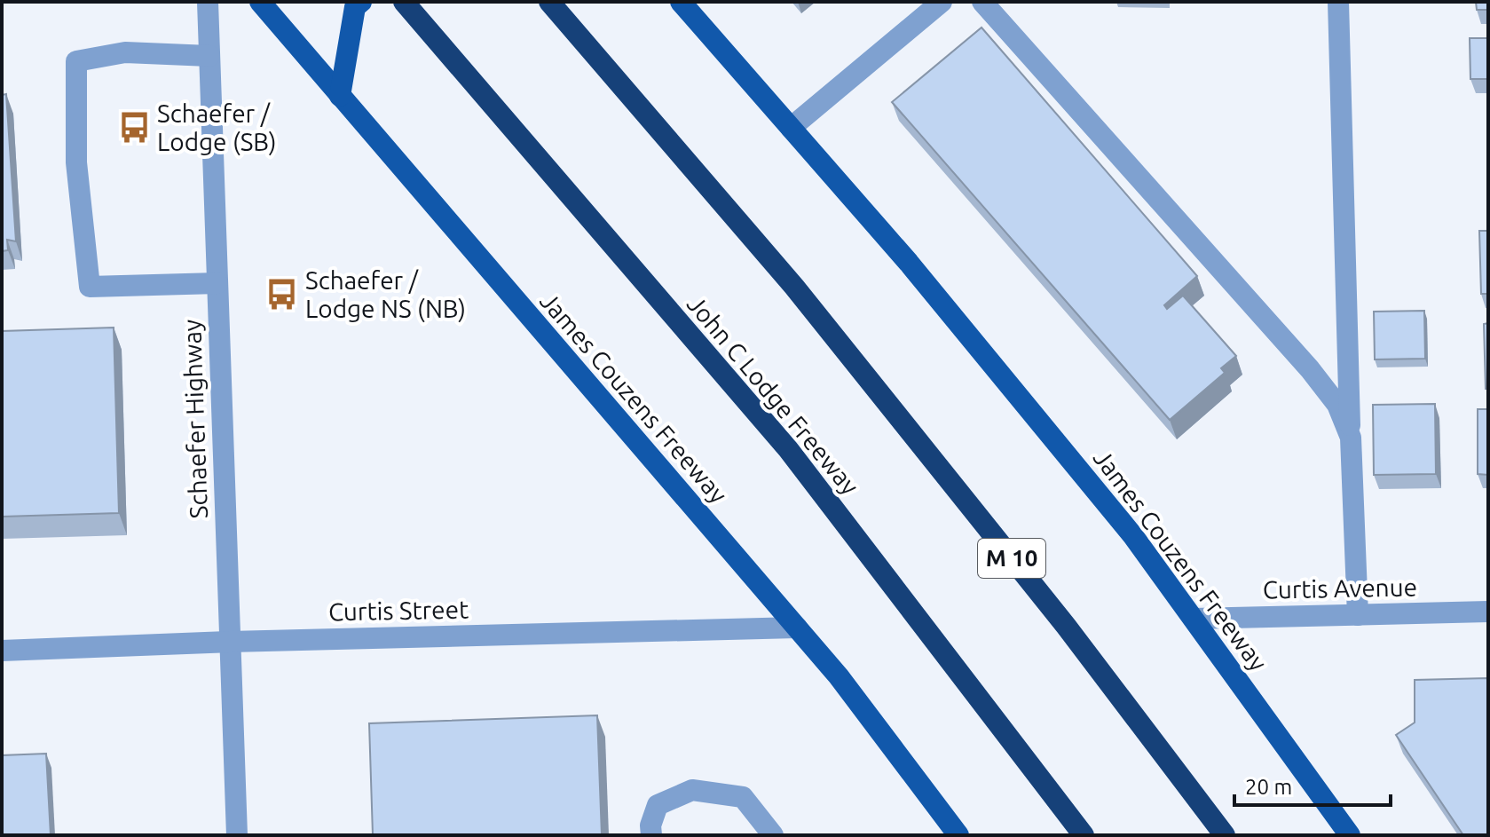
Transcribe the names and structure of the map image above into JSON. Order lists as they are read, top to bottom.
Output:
{
  "streets": {
    "highway": ["John C Lodge Freeway", "M 10"],
    "main road": ["James Couzens Freeway"],
    "street": ["Schaefer Highway", "Curtis Avenue", "Curtis Street"]
  },
  "crossings": [
    ["James Couzens Freeway", "Curtis Avenue"],
    ["James Couzens Freeway", "Curtis Street"],
    ["Schaefer Highway", "Curtis Street"]
  ],
  "places": {
    "bus stop": ["Schaefer / Lodge (SB)", "Schaefer / Lodge NS (NB)"]
  },
  "scale_bar": "20 m"
}
